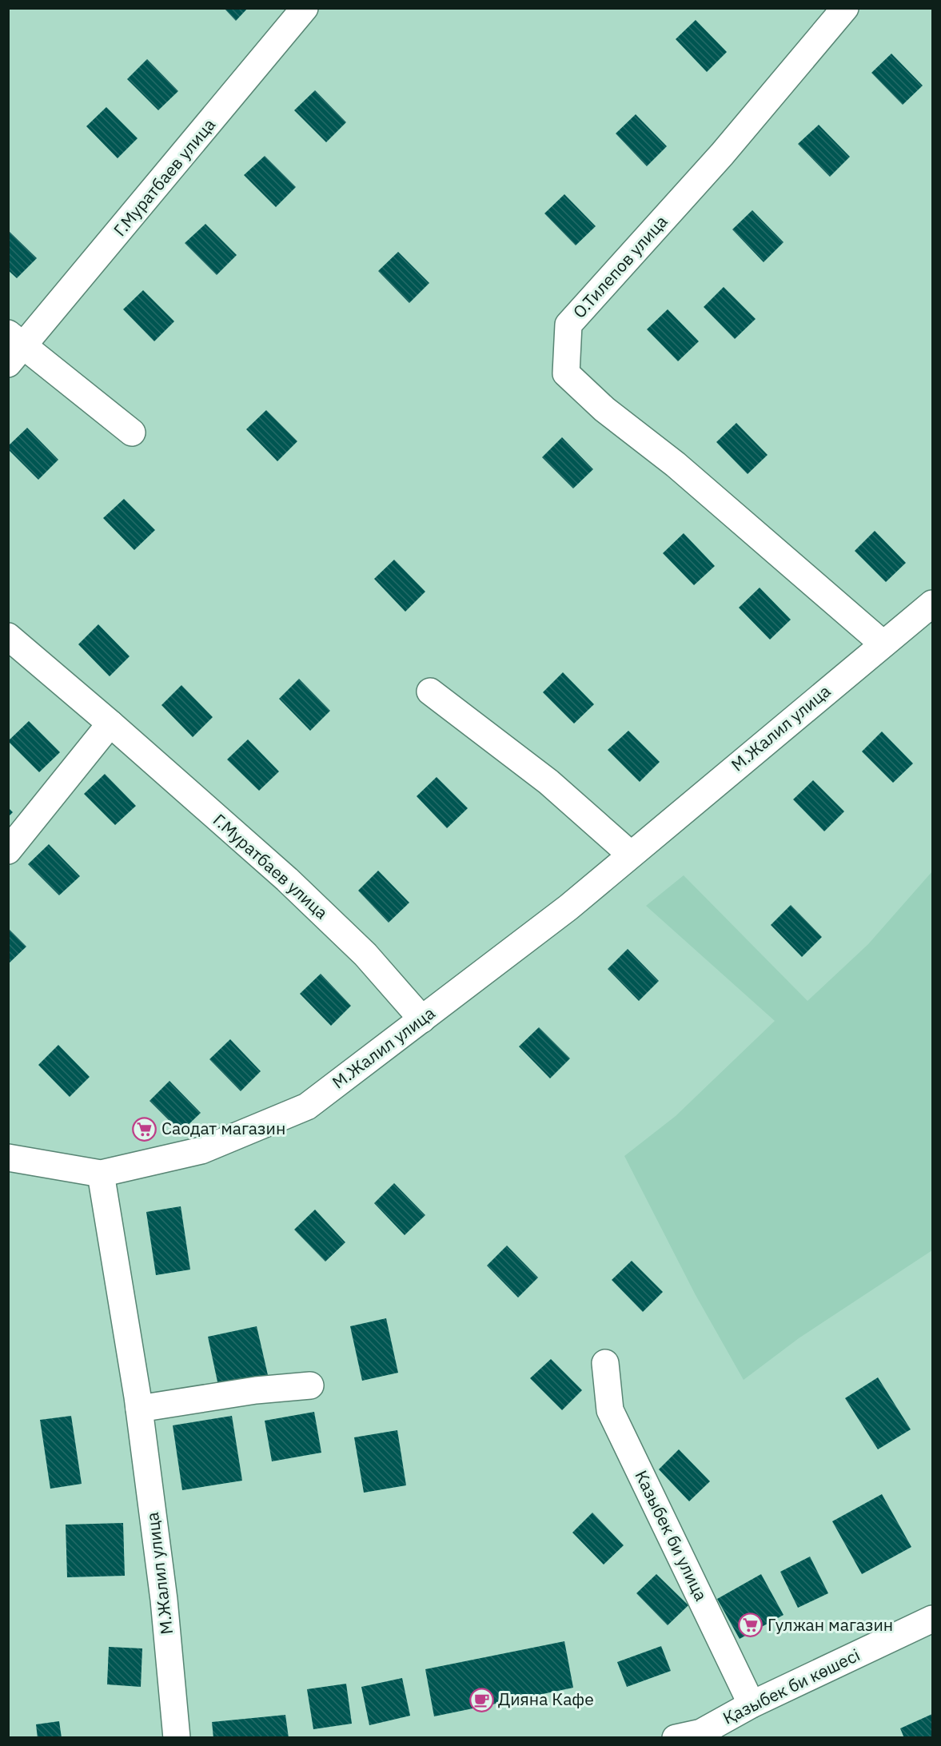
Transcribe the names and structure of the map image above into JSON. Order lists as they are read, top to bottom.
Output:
{
  "streets": {
    "street": [
      "Г.Муратбаев улица",
      "О.Тилепов улица",
      "М.Жалил улица",
      "Казыбек би улица",
      "Қазыбек би көшесі"
    ]
  },
  "crossings": [
    ["Г.Муратбаев улица", "М.Жалил улица"],
    ["О.Тилепов улица", "М.Жалил улица"],
    ["Казыбек би улица", "Қазыбек би көшесі"]
  ],
  "places": {
    "supermarket": ["Саодат магазин", "Гулжан магазин"],
    "cafe": ["Дияна Кафе"]
  }
}
